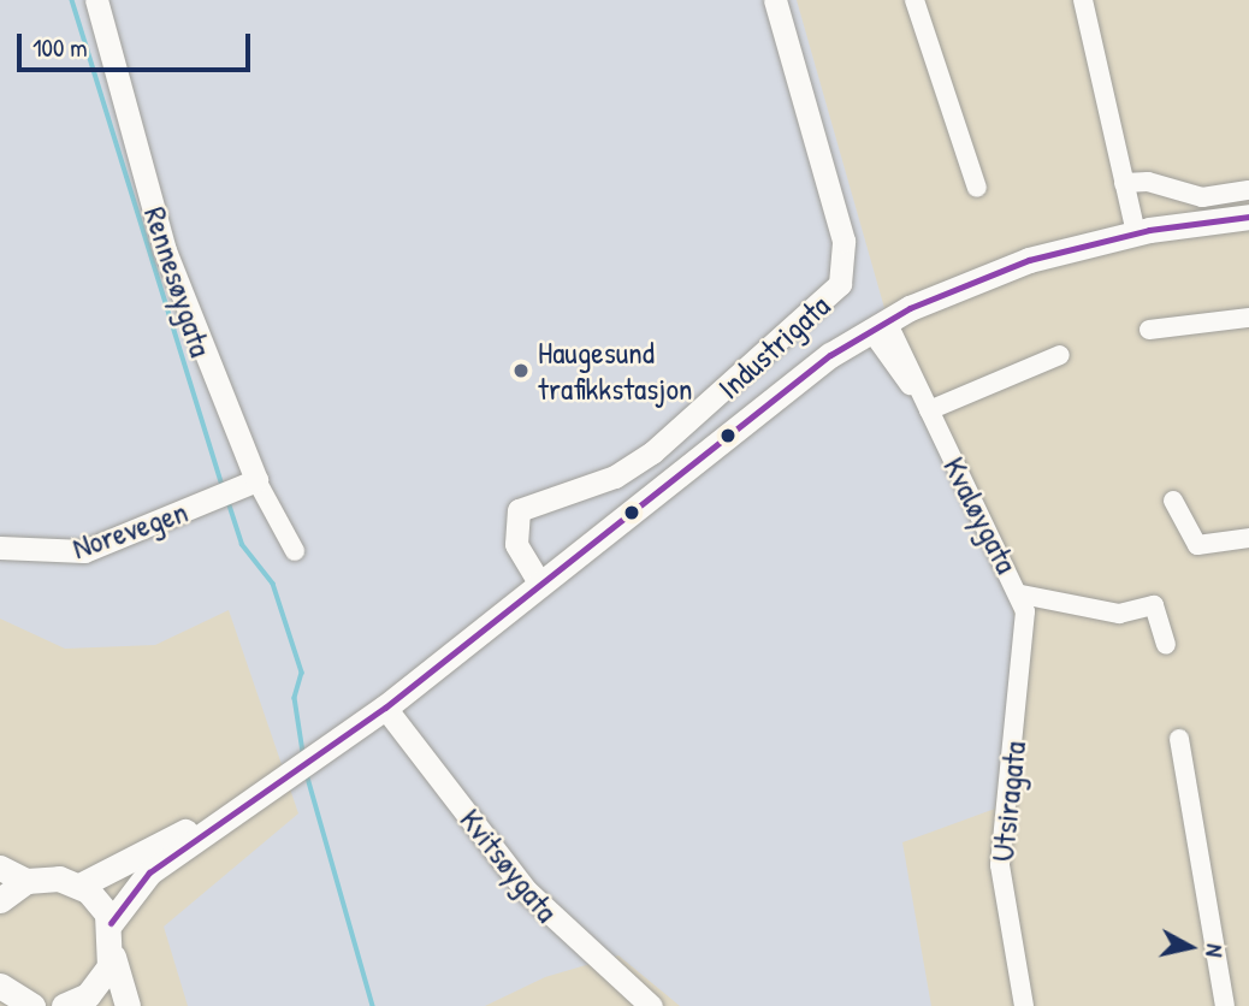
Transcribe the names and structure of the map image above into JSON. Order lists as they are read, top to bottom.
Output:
{
  "streets": {
    "street": [
      "Rennesøygata",
      "Industrigata",
      "Kvaløygata",
      "Norevegen",
      "Utsiragata",
      "Kvitsøygata"
    ]
  },
  "crossings": [
    ["Rennesøygata", "Norevegen"],
    ["Kvaløygata", "Utsiragata"]
  ],
  "places": ["Haugesund trafikkstasjon"],
  "scale_bar": "100 m",
  "north": "right"
}
